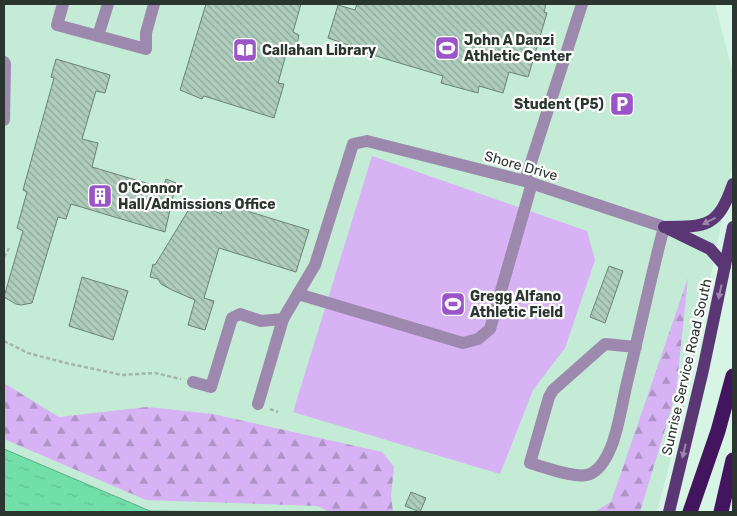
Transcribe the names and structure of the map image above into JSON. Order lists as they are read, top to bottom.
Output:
{
  "streets": {
    "main road": ["Sunrise Service Road South"],
    "street": ["Shore Drive"]
  },
  "one_way": ["Sunrise Service Road South"],
  "places": {
    "sports": ["John A Danzi Athletic Center", "Gregg Alfano Athletic Field"],
    "library": ["Callahan Library"],
    "parking": ["Student (P5)"],
    "building": ["O'Connor Hall/Admissions Office"]
  }
}
